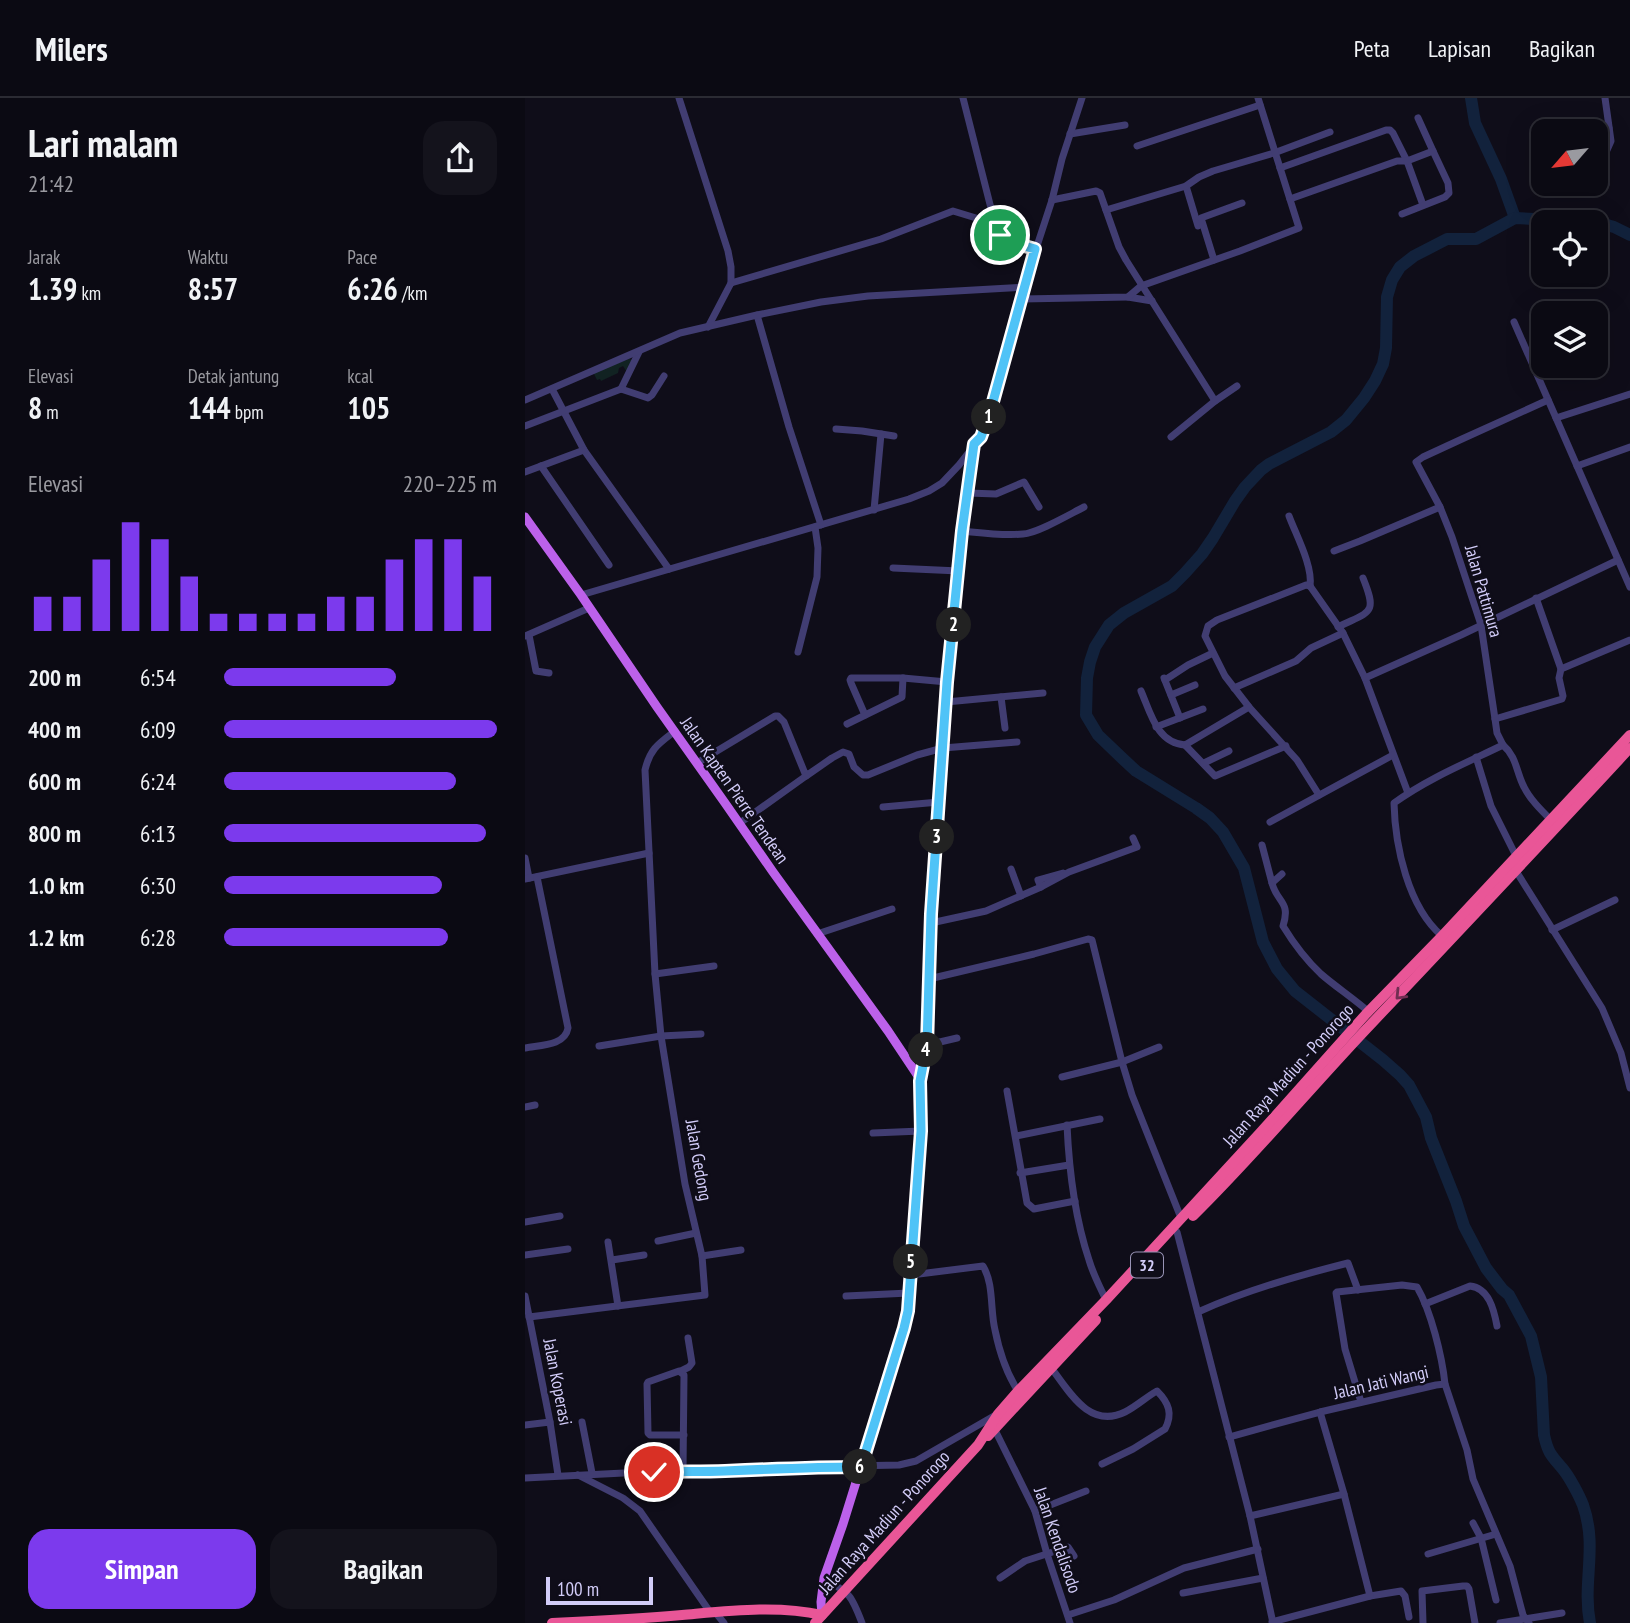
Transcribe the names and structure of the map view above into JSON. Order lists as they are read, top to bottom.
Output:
{
  "streets": {
    "highway": ["Jalan Raya Madiun - Ponorogo", "32"],
    "main road": ["Jalan Kapten Pierre Tendean"],
    "street": [
      "Jalan Pattimura",
      "Jalan Gedong",
      "Jalan Koperasi",
      "Jalan Jati Wangi",
      "Jalan Kendalisodo"
    ]
  },
  "crossings": [
    ["Jalan Pattimura", "Jalan Raya Madiun - Ponorogo"],
    ["Jalan Kapten Pierre Tendean", "Jalan Gedong"],
    ["Jalan Raya Madiun - Ponorogo", "Jalan Kendalisodo"],
    ["Jalan Gedong", "Jalan Koperasi"]
  ],
  "scale_bar": "100 m",
  "north": "bottom left",
  "page": {
    "header": "Milers",
    "nav": ["Peta", "Lapisan", "Bagikan"],
    "heading": ["Lari malam", "21:42"],
    "stats": [
      ["Jarak", "1.39 km"],
      ["Waktu", "8:57"],
      ["Pace", "6:26 /km"],
      ["Elevasi", "8 m"],
      ["Detak jantung", "144 bpm"],
      ["kcal", "105"]
    ],
    "pins": [
      "1",
      "2",
      "3",
      "4",
      "5",
      "6"
    ],
    "chart": ["Elevasi", "220–225 m"],
    "list": [
      {
        "name": "200 m",
        "note": "6:54"
      },
      {
        "name": "400 m",
        "note": "6:09"
      },
      {
        "name": "600 m",
        "note": "6:24"
      },
      {
        "name": "800 m",
        "note": "6:13"
      },
      {
        "name": "1.0 km",
        "note": "6:30"
      },
      {
        "name": "1.2 km",
        "note": "6:28"
      }
    ],
    "buttons": ["Simpan", "Bagikan"],
    "scale": "100 m"
  }
}
